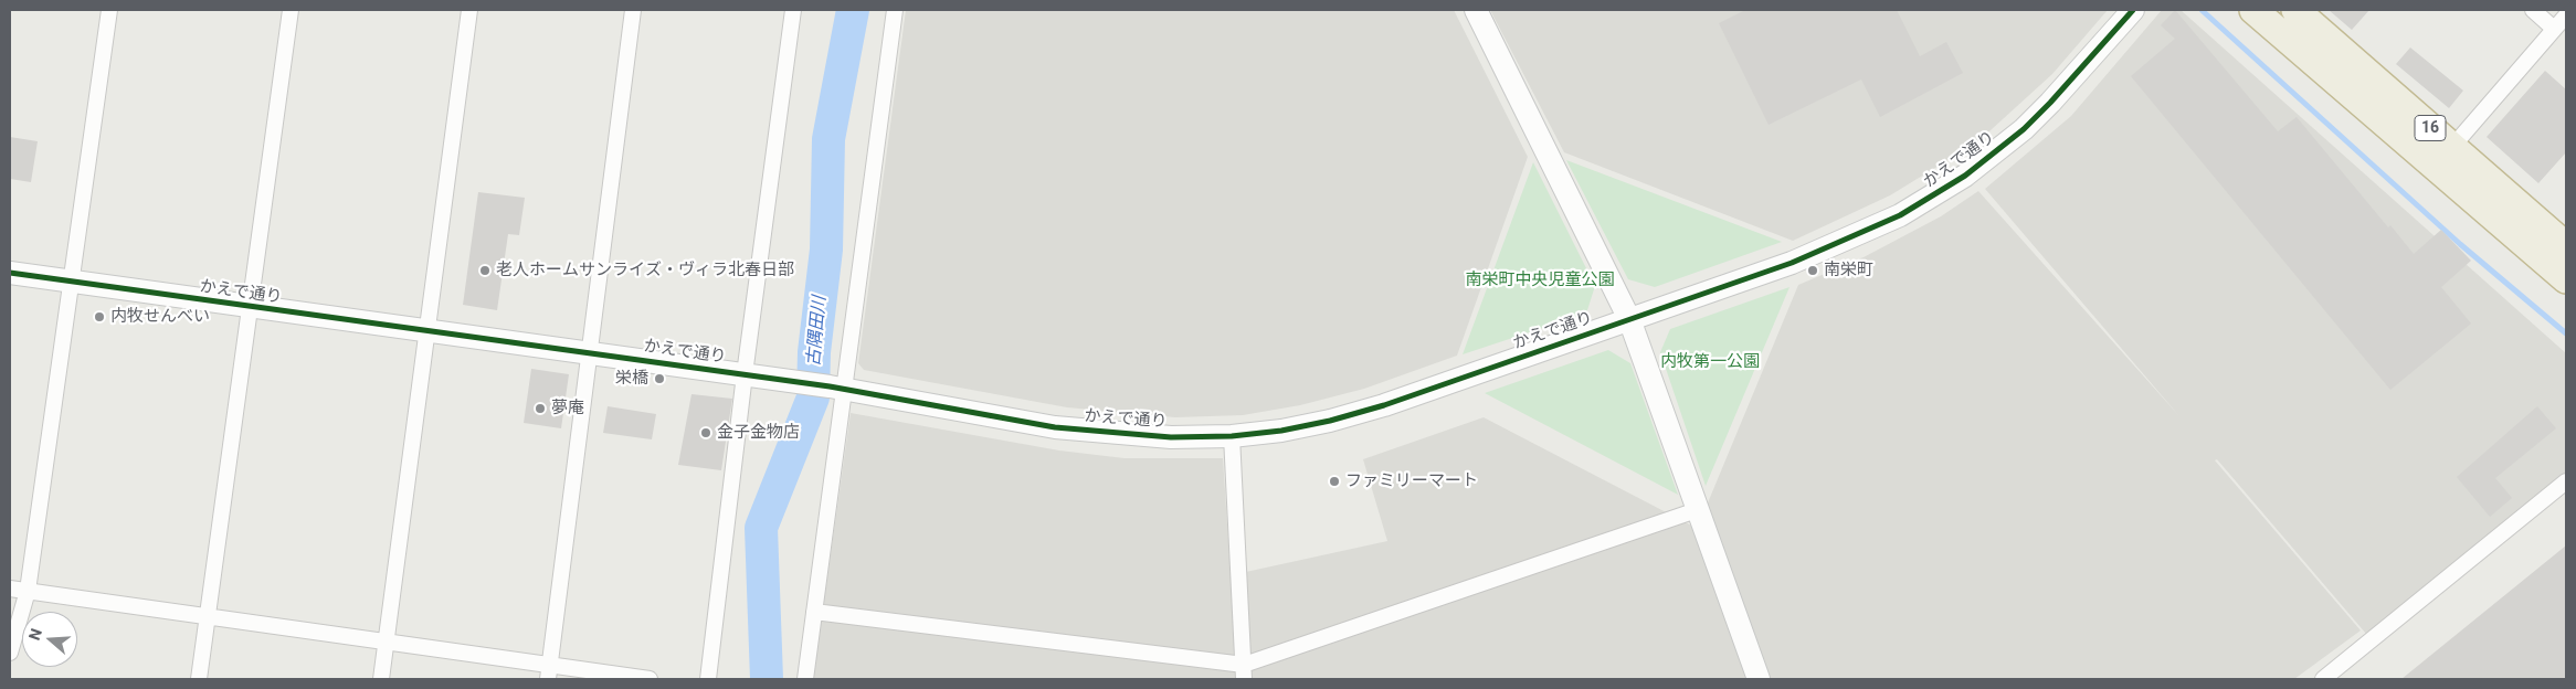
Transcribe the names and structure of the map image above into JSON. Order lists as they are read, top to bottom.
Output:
{
  "streets": {
    "highway": ["16"],
    "street": ["かえで通り"]
  },
  "water": ["古隅田川"],
  "parks": ["南栄町中央児童公園", "内牧第一公園"],
  "places": [
    "老人ホームサンライズ・ヴィラ北春日部",
    "南栄町",
    "内牧せんべい",
    "栄橋",
    "夢庵",
    "金子金物店",
    "ファミリーマート"
  ],
  "north": "left"
}
